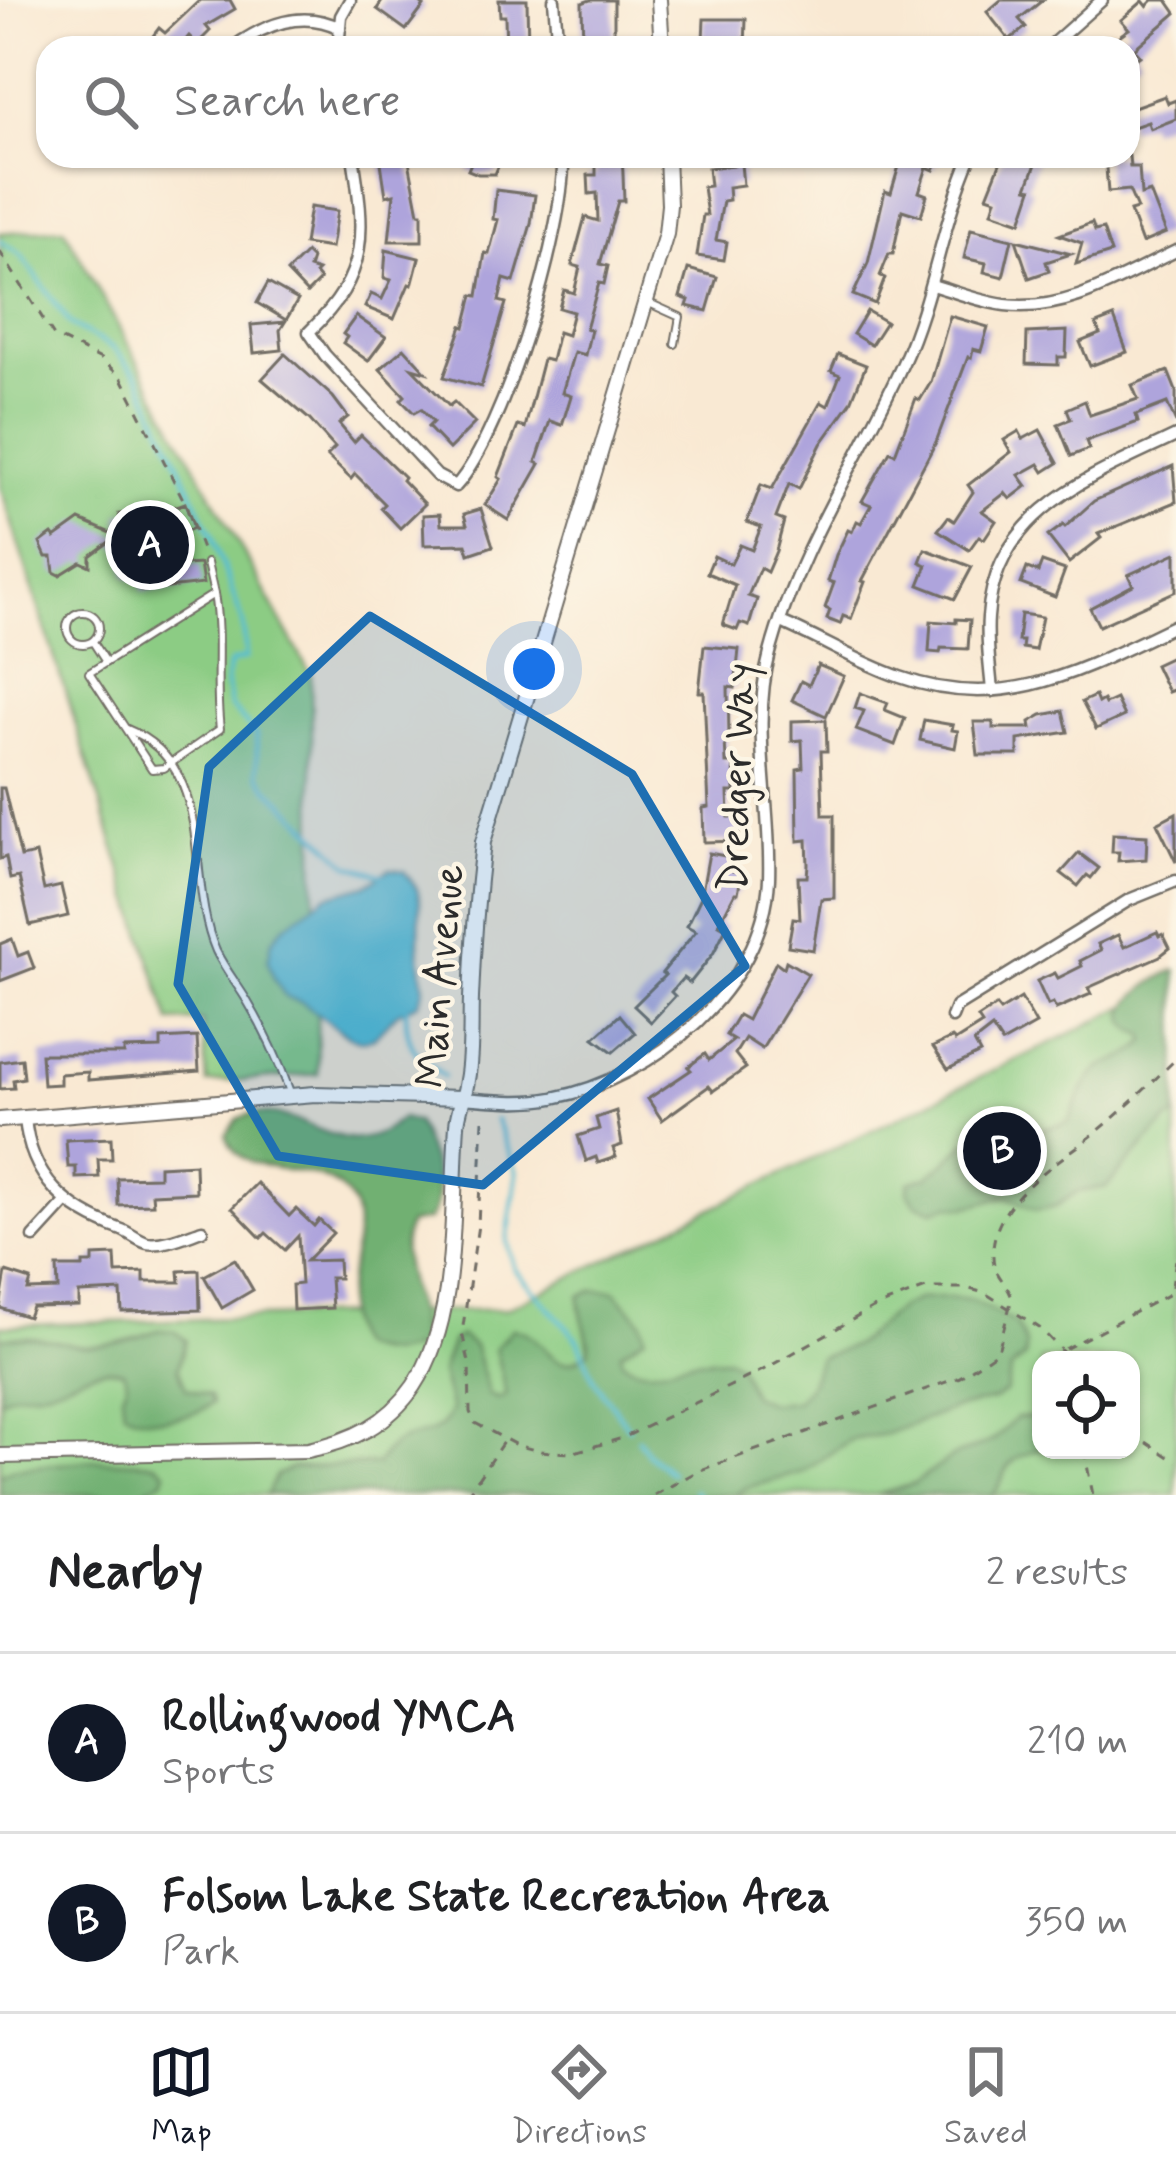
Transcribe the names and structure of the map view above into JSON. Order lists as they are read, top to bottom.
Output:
{
  "streets": {
    "street": ["Dredger Way", "Main Avenue"]
  },
  "crossings": [
    ["Dredger Way", "Main Avenue"]
  ],
  "page": {
    "search": "Search here",
    "pins": ["A", "B"],
    "heading": ["Nearby", "2 results"],
    "list": [
      {
        "mark": "A",
        "name": "Rollingwood YMCA",
        "note": "Sports",
        "value": "210 m"
      },
      {
        "mark": "B",
        "name": "Folsom Lake State Recreation Area",
        "note": "Park",
        "value": "350 m"
      }
    ],
    "nav": ["Map", "Directions", "Saved"]
  }
}
